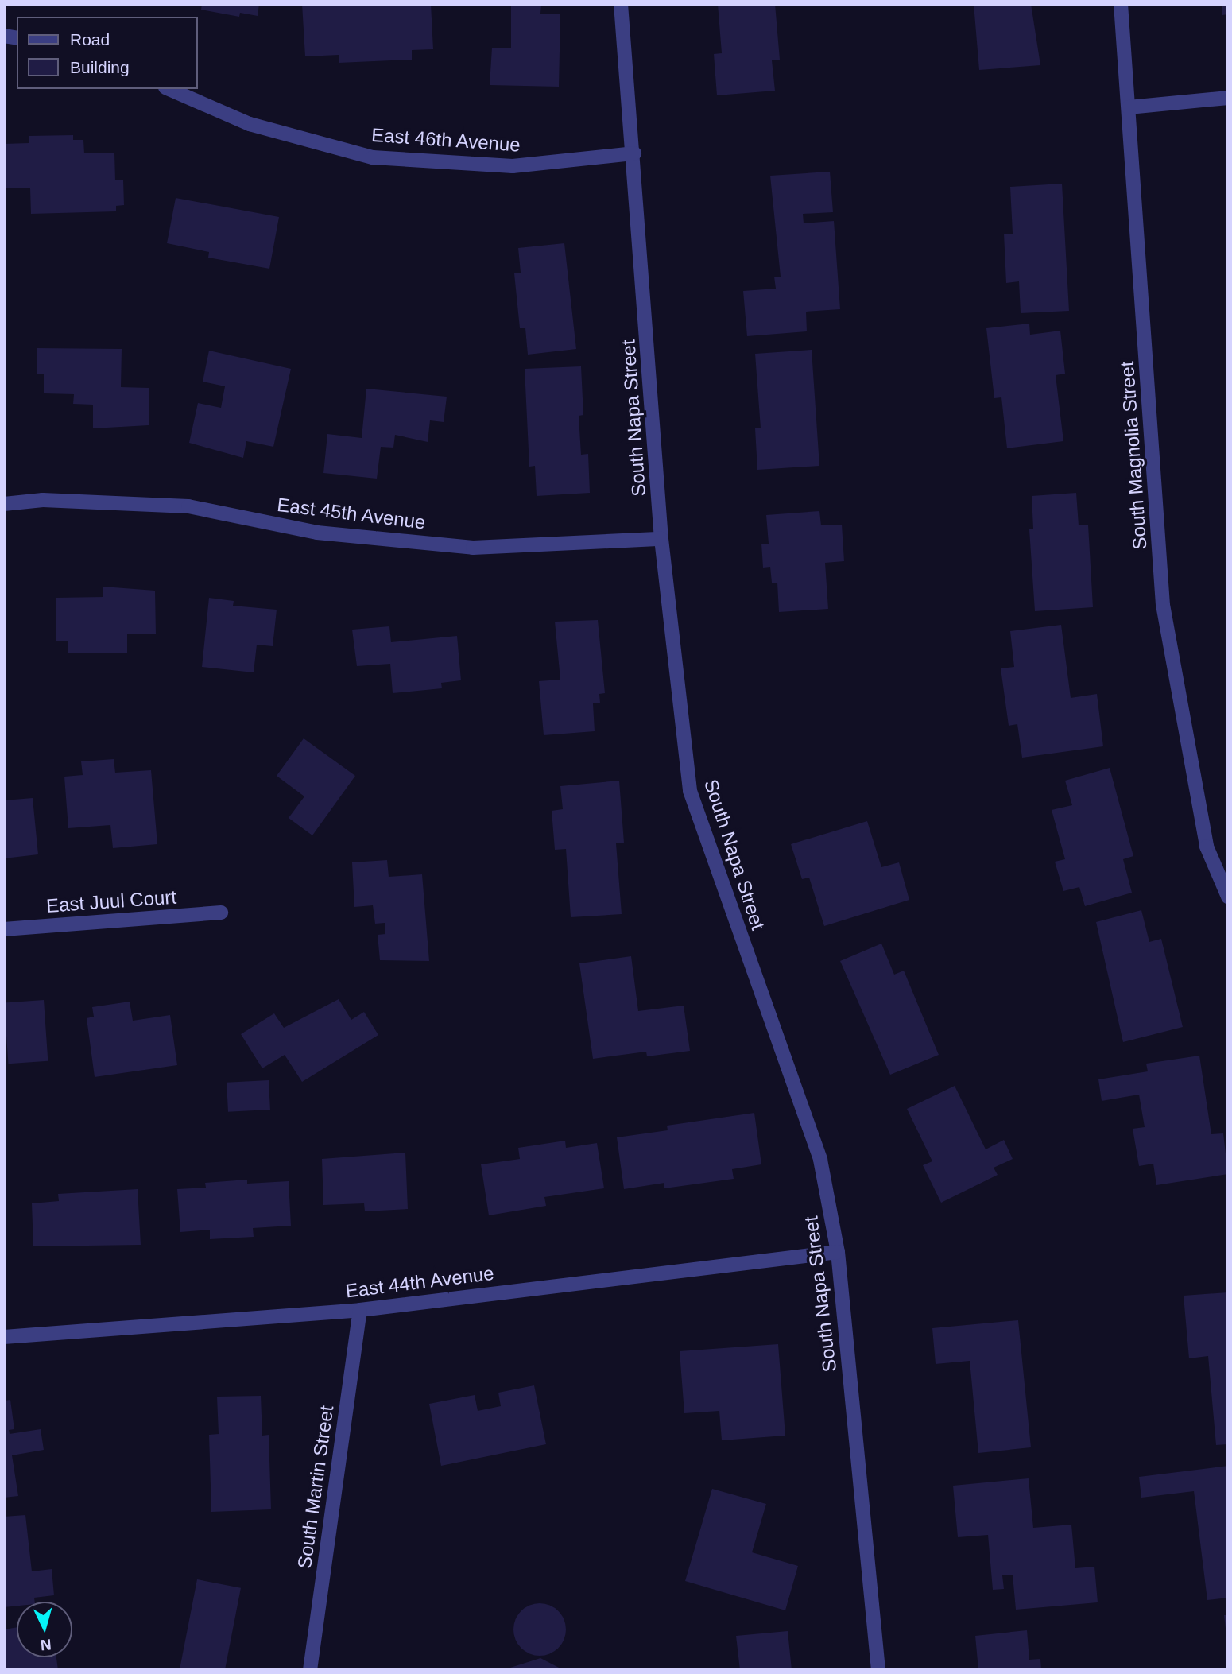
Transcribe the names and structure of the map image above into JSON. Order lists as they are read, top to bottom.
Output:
{
  "streets": {
    "street": [
      "East 46th Avenue",
      "South Napa Street",
      "South Magnolia Street",
      "East 45th Avenue",
      "East Juul Court",
      "East 44th Avenue",
      "South Martin Street"
    ]
  },
  "crossings": [
    ["East 46th Avenue", "South Napa Street"],
    ["South Napa Street", "East 45th Avenue"],
    ["South Napa Street", "East 44th Avenue"],
    ["East 44th Avenue", "South Martin Street"]
  ],
  "legend": ["Road", "Building"],
  "north": "bottom"
}
